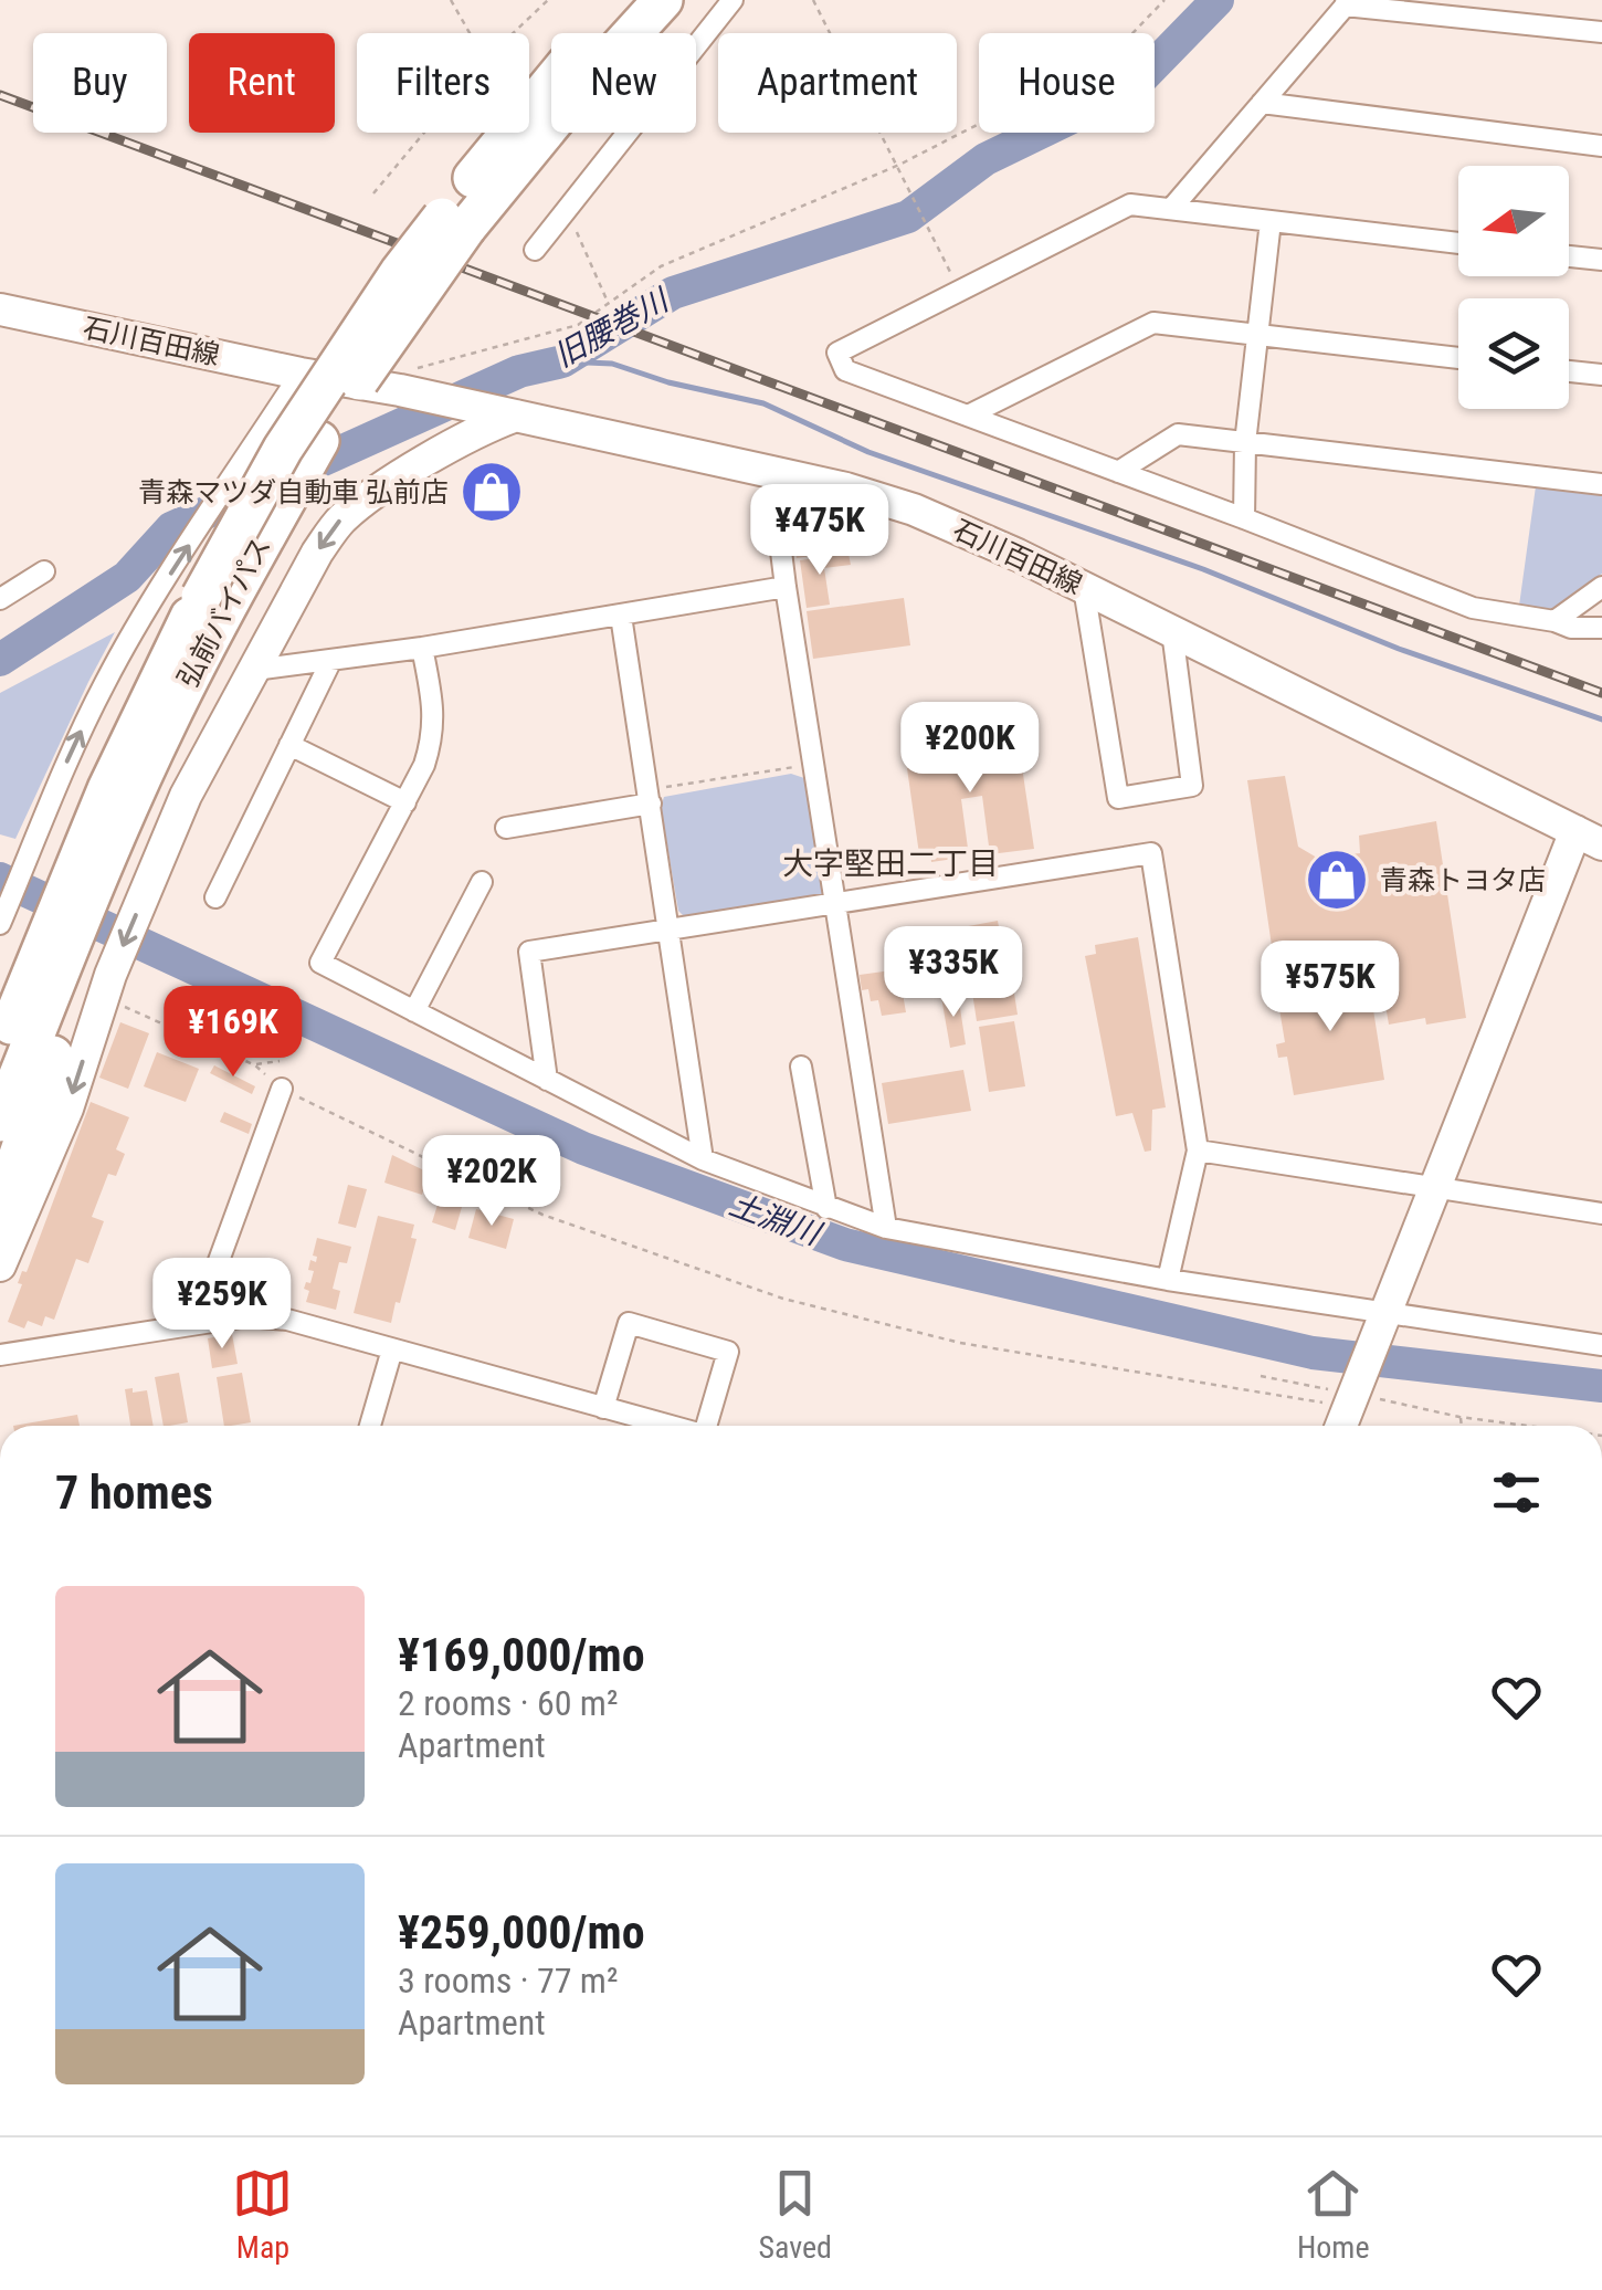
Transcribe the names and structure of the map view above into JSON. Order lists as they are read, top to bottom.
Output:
{
  "streets": {
    "highway": ["弘前バイパス"],
    "street": ["石川百田線"]
  },
  "districts": ["大字堅田二丁目"],
  "water": ["旧腰巻川", "土淵川"],
  "places": {
    "shop": ["青森マツダ自動車 弘前店", "青森トヨタ店"]
  },
  "north": "left",
  "page": {
    "chip": [
      "Buy",
      "Rent",
      "Filters",
      "New",
      "Apartment",
      "House"
    ],
    "price": [
      "¥475K",
      "¥200K",
      "¥335K",
      "¥575K",
      "¥169K",
      "¥202K",
      "¥259K"
    ],
    "heading": "7 homes",
    "list": [
      {
        "name": "¥169,000/mo",
        "note": "2 rooms · 60 m² · Apartment"
      },
      {
        "name": "¥259,000/mo",
        "note": "3 rooms · 77 m² · Apartment"
      }
    ],
    "tabs": ["Map", "Saved", "Home"]
  }
}
